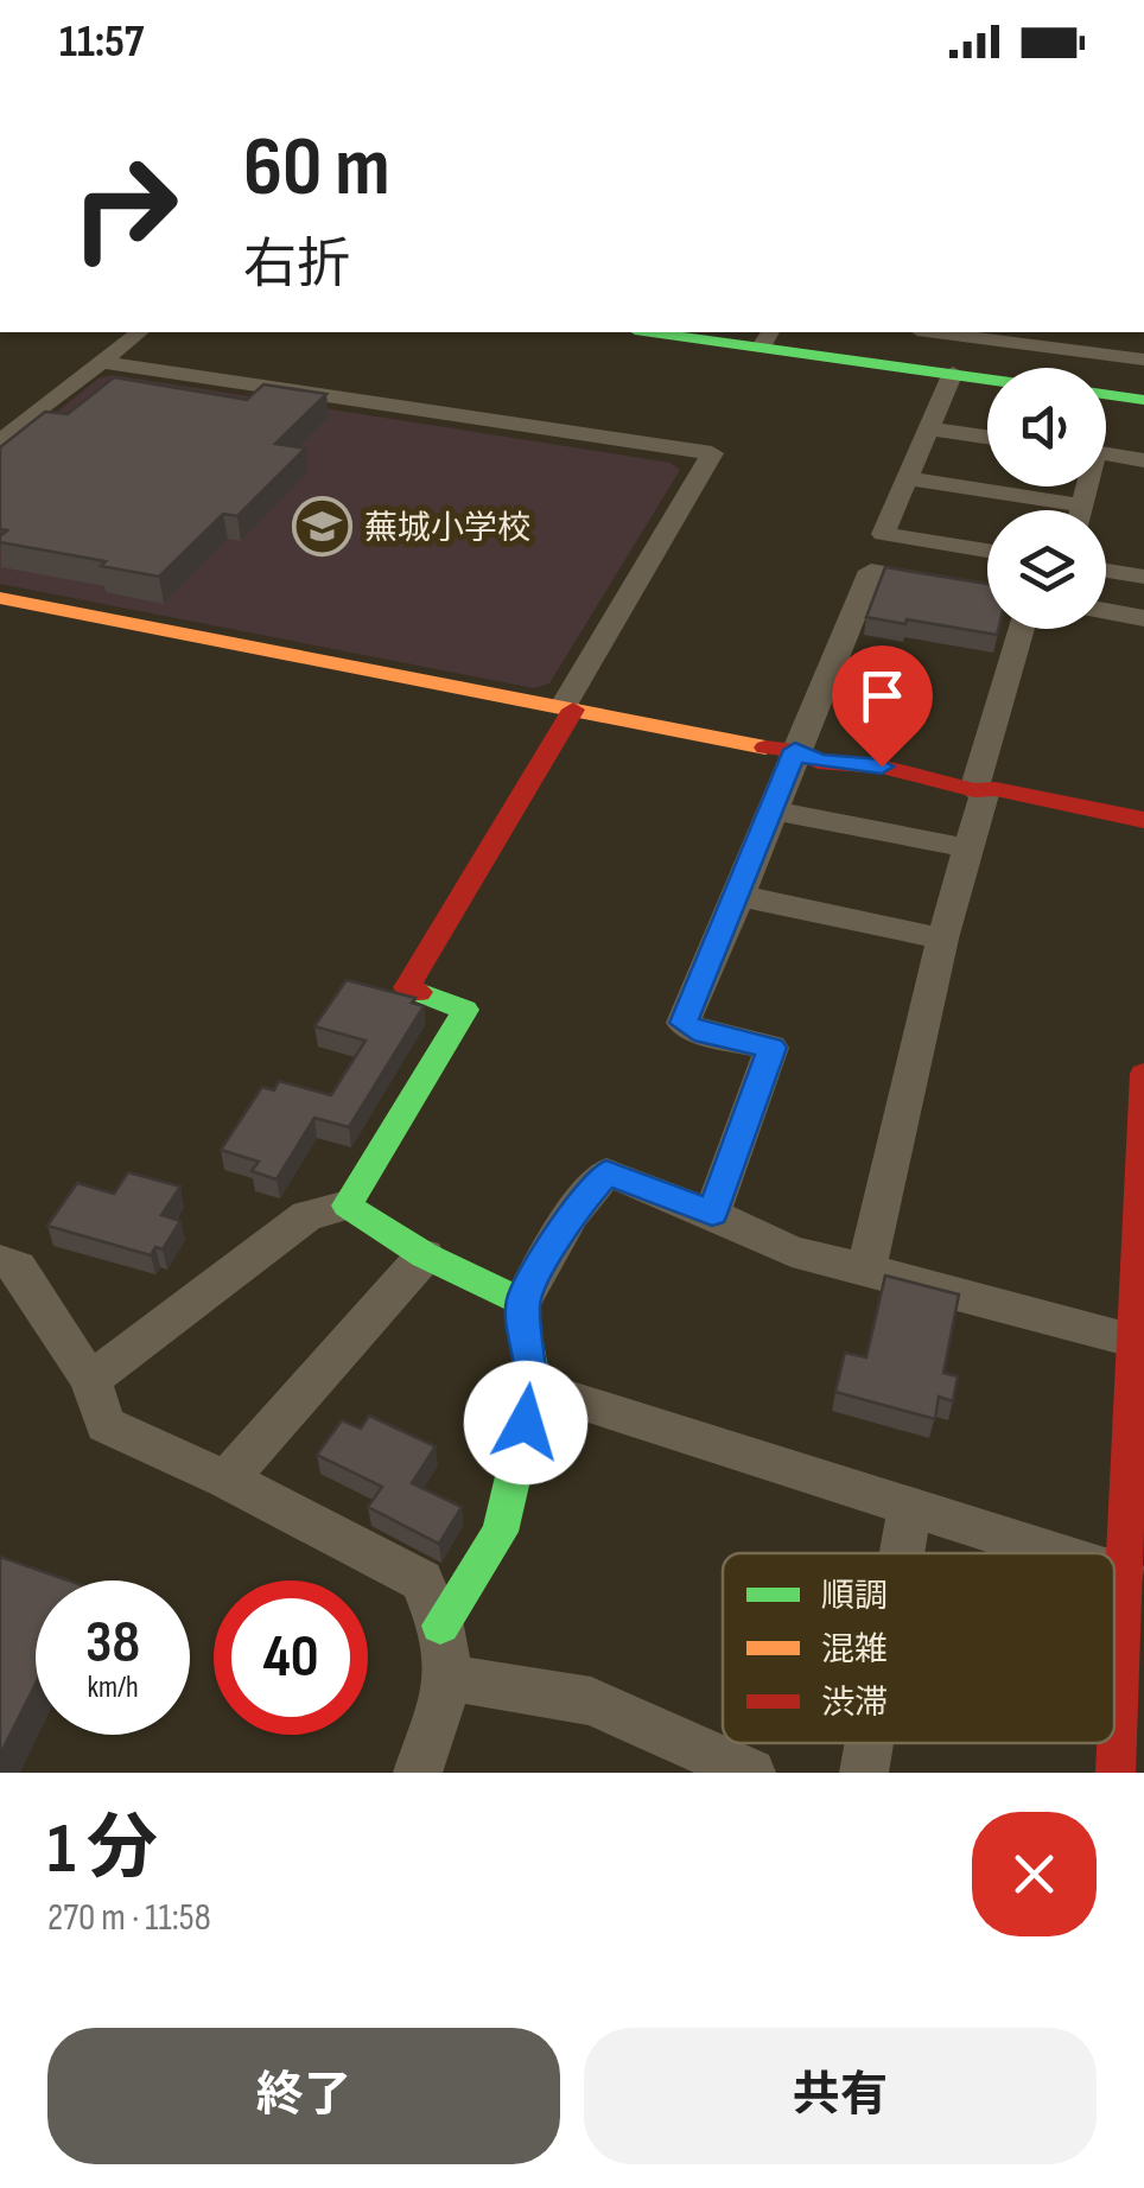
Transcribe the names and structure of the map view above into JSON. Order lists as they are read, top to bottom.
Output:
{
  "places": {
    "school or university": ["蕪城小学校"]
  },
  "legend": ["順調", "混雑", "渋滞"],
  "page": {
    "status": "11:57",
    "turn": ["60 m", "右折"],
    "speed": "38 km/h",
    "limit": "40",
    "heading": ["1 分", "270 m · 11:58"],
    "buttons": ["終了", "共有"]
  }
}
